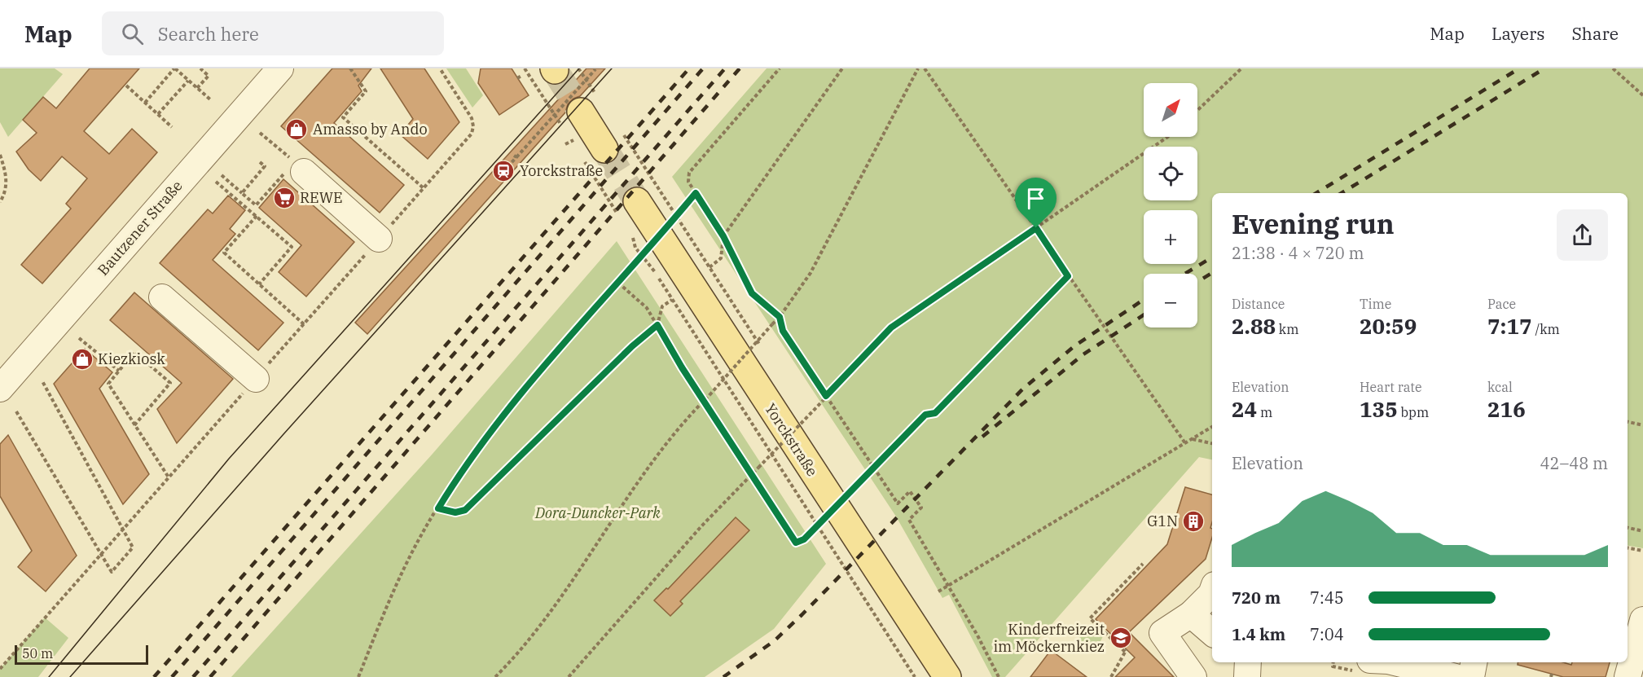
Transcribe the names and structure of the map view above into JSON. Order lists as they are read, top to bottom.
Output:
{
  "streets": {
    "main road": ["Yorckstraße"],
    "street": ["Bautzener Straße"]
  },
  "parks": ["Dora-Duncker-Park"],
  "places": {
    "shop": ["Amasso by Ando", "Kiezkiosk"],
    "station": ["Yorckstraße"],
    "supermarket": ["REWE"],
    "building": ["G1N"],
    "school or university": ["Kinderfreizeit im Möckernkiez"]
  },
  "scale_bar": "50 m",
  "north": "top right",
  "page": {
    "header": "Map",
    "search": "Search here",
    "nav": ["Map", "Layers", "Share"],
    "map_buttons": ["+", "−"],
    "heading": ["Evening run", "21:38 · 4 × 720 m"],
    "stats": [
      ["Distance", "2.88 km"],
      ["Time", "20:59"],
      ["Pace", "7:17 /km"],
      ["Elevation", "24 m"],
      ["Heart rate", "135 bpm"],
      ["kcal", "216"]
    ],
    "chart": ["Elevation", "42–48 m"],
    "list": [
      {
        "name": "720 m",
        "note": "7:45"
      },
      {
        "name": "1.4 km",
        "note": "7:04"
      }
    ],
    "scale": "50 m"
  }
}
